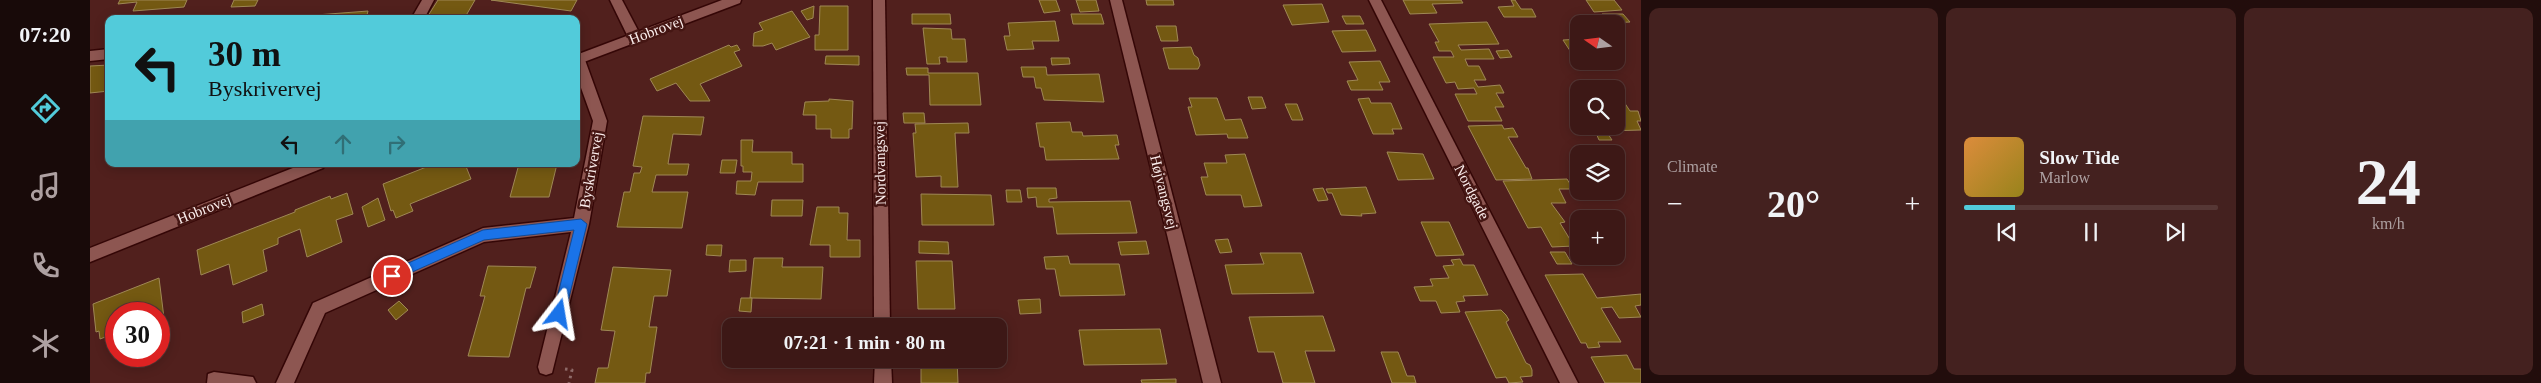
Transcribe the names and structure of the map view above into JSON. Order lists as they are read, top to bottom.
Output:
{
  "streets": {
    "street": [
      "Hobrovej",
      "Nordvangsvej",
      "Byskrivervej",
      "Højvangsvej",
      "Nordgade"
    ]
  },
  "north": "left",
  "page": {
    "tabs": "07:20",
    "tile": [
      "Climate",
      ["24", "km/h"]
    ],
    "map_buttons": "+",
    "turn": ["30 m", "Byskrivervej"],
    "song": ["Slow Tide", "Marlow"],
    "heat": ["−", "20°", "+"],
    "limit": "30",
    "trip": "07:21 · 1 min · 80 m"
  }
}
